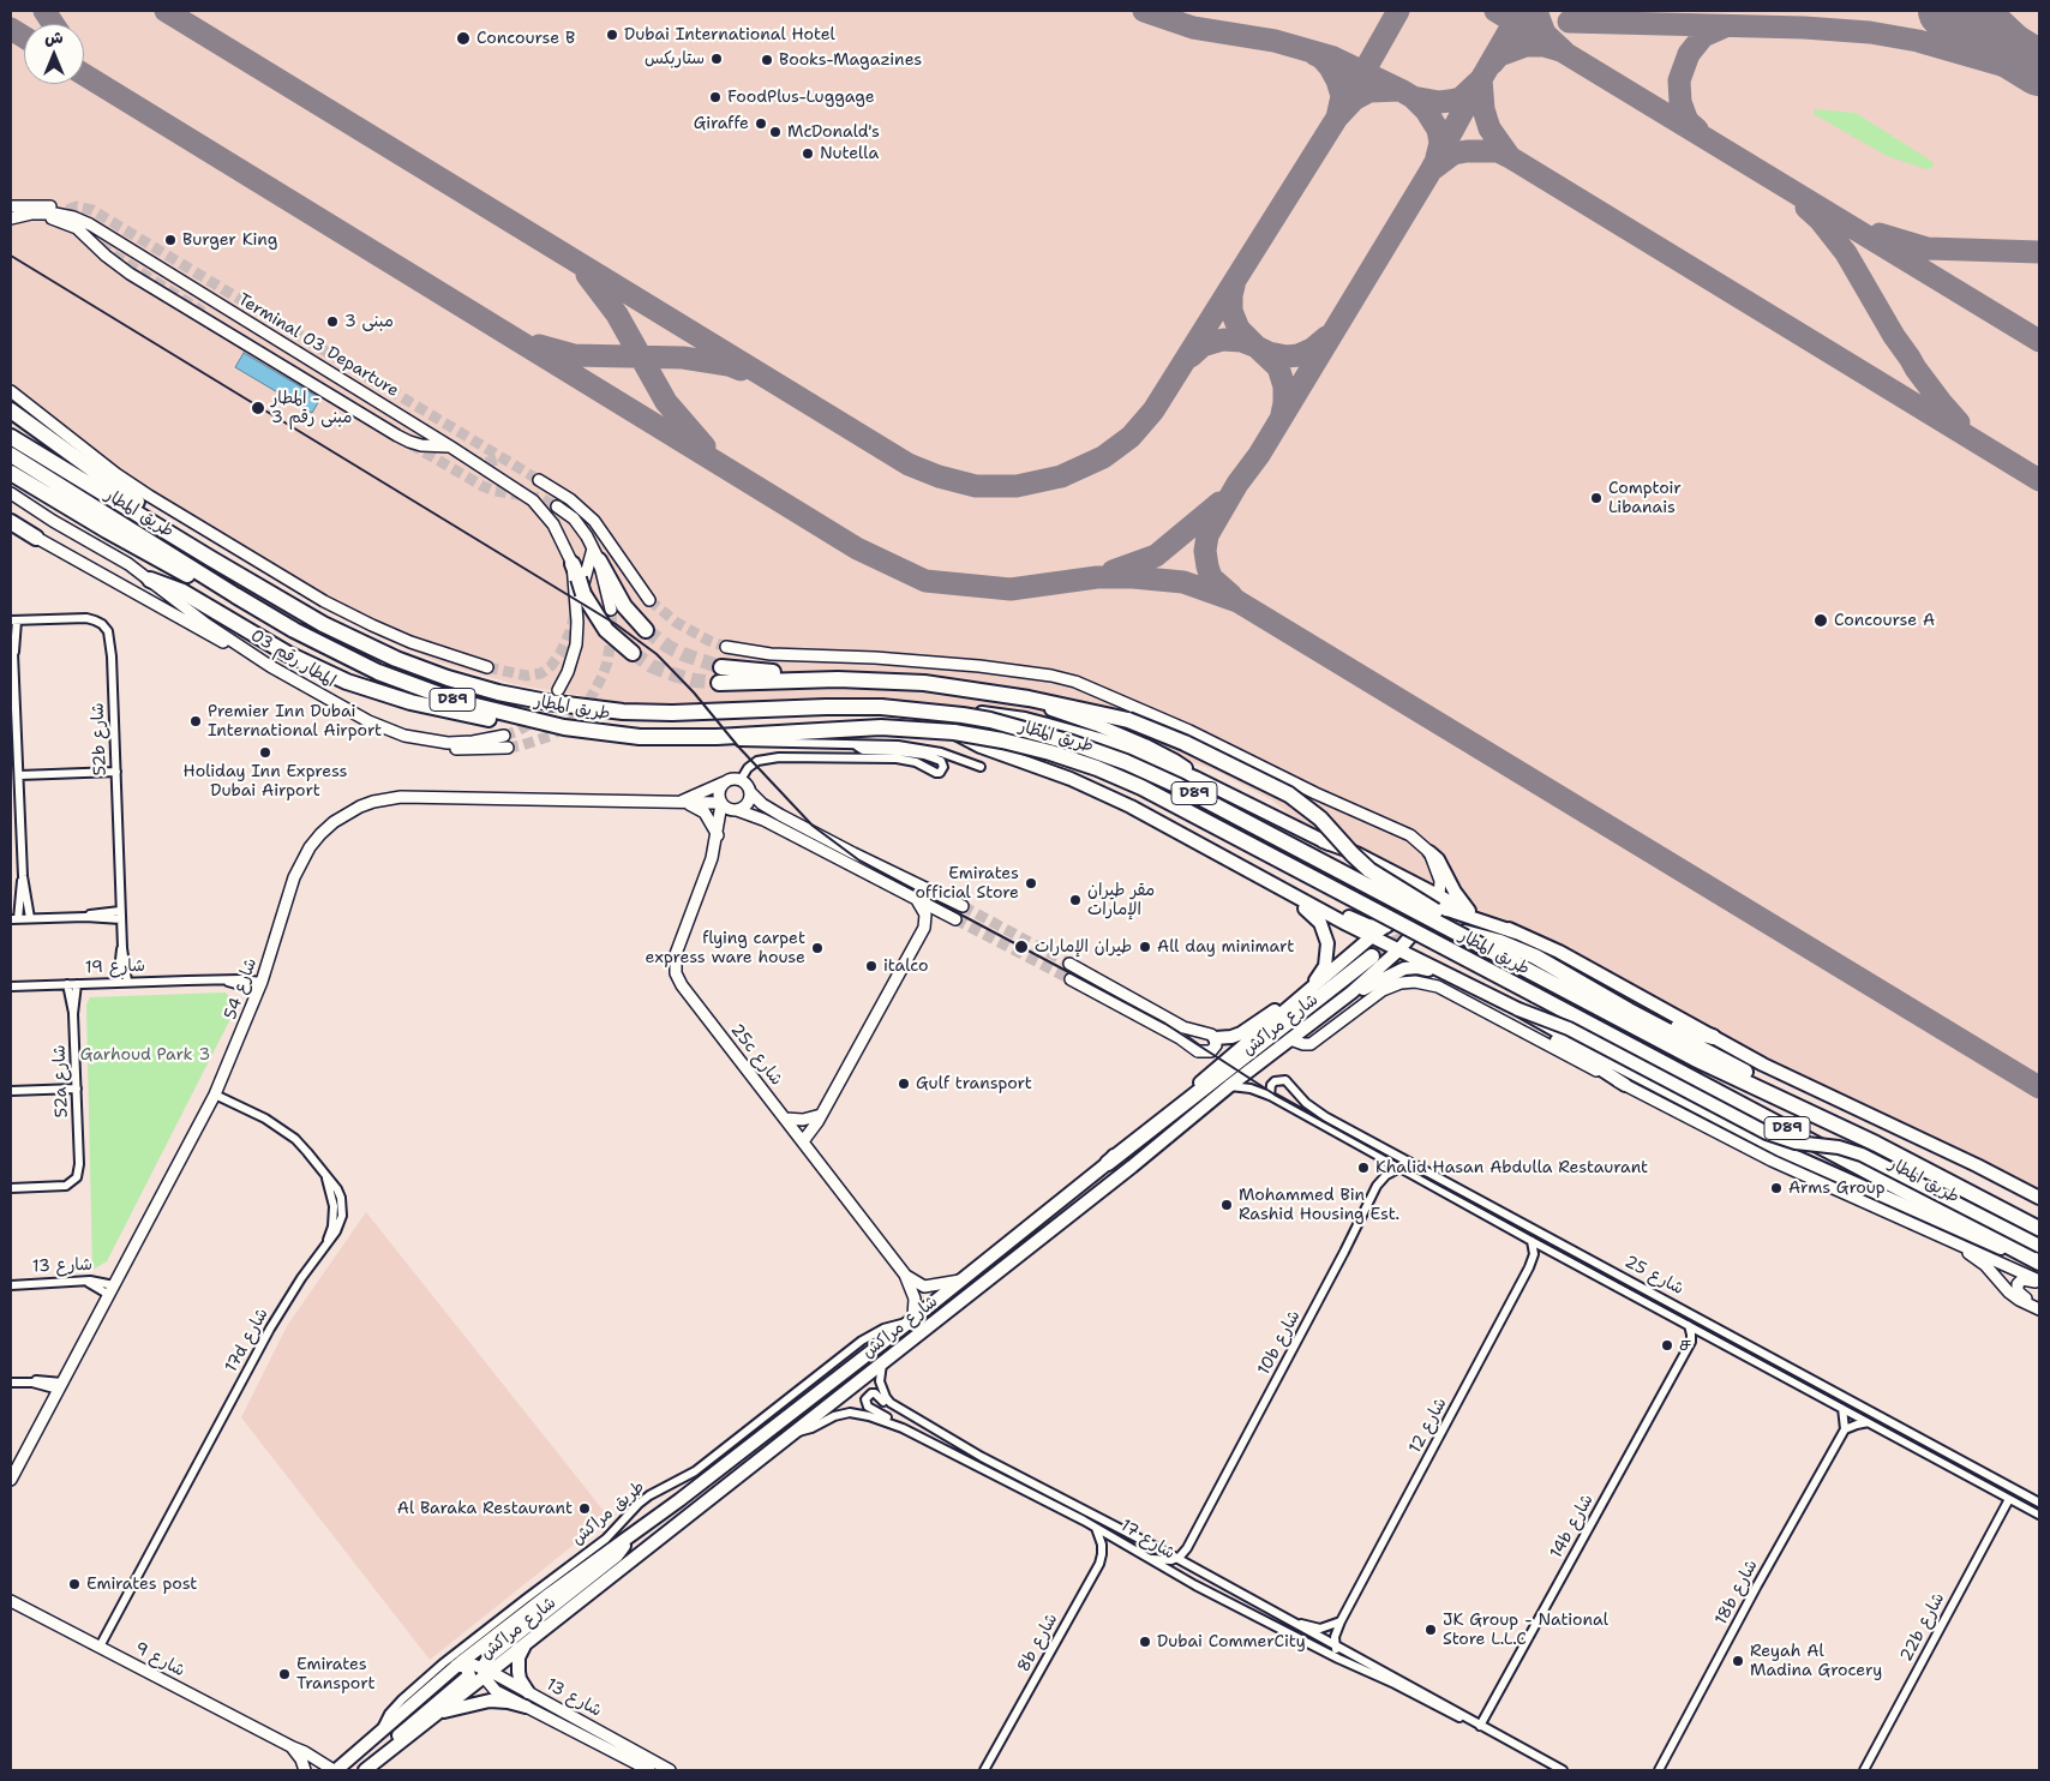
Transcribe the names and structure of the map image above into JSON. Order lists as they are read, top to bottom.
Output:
{
  "streets": {
    "highway": ["طريق المطار", "D89"],
    "main road": ["شارع مراكش"],
    "street": [
      "Terminal 03 Departure",
      "المطار رقم 03",
      "52b شارع",
      "شارع 19",
      "شارع 54",
      "25c شارع",
      "52a شارع",
      "شارع 13",
      "شارع 25",
      "17d شارع",
      "10b شارع",
      "شارع 12",
      "طريق مراكش",
      "14b شارع",
      "شارع 17",
      "18b شارع",
      "22b شارع",
      "8b شارع",
      "شارع 9"
    ]
  },
  "crossings": [
    ["52b شارع", "شارع 19"],
    ["شارع 19", "شارع 54"],
    ["شارع 19", "52a شارع"],
    ["شارع 54", "25c شارع"],
    ["شارع 54", "شارع 13"],
    ["شارع 54", "17d شارع"],
    ["شارع مراكش", "25c شارع"],
    ["شارع مراكش", "شارع 13"],
    ["شارع مراكش", "شارع 25"],
    ["شارع مراكش", "طريق مراكش"],
    ["شارع مراكش", "شارع 17"],
    ["شارع مراكش", "شارع 9"],
    ["25c شارع", "طريق مراكش"],
    ["شارع 25", "10b شارع"],
    ["شارع 25", "شارع 12"],
    ["شارع 25", "22b شارع"],
    ["17d شارع", "شارع 9"],
    ["10b شارع", "شارع 17"],
    ["شارع 12", "شارع 17"],
    ["14b شارع", "شارع 17"],
    ["شارع 17", "8b شارع"]
  ],
  "parks": ["Garhoud Park 3"],
  "places": [
    "Dubai International Hotel",
    "Concourse B",
    "ستاربكس",
    "Books-Magazines",
    "FoodPlus-Luggage",
    "Giraffe",
    "McDonald's",
    "Nutella",
    "Burger King",
    "مبنى 3",
    "المطار - مبنى رقم 3",
    "Comptoir Libanais",
    "Concourse A",
    "Premier Inn Dubai International Airport",
    "Holiday Inn Express Dubai Airport",
    "Emirates official Store",
    "مقر طيران الإمارات",
    "طيران الإمارات",
    "All day minimart",
    "flying carpet express ware house",
    "italco",
    "Gulf transport",
    "Khalid Hasan Abdulla Restaurant",
    "Arms Group",
    "Mohammed Bin Rashid Housing Est.",
    "ச",
    "Al Baraka Restaurant",
    "Emirates post",
    "JK Group - National Store L.L.C",
    "Dubai CommerCity",
    "Reyah Al Madina Grocery",
    "Emirates Transport"
  ],
  "north": "top"
}
